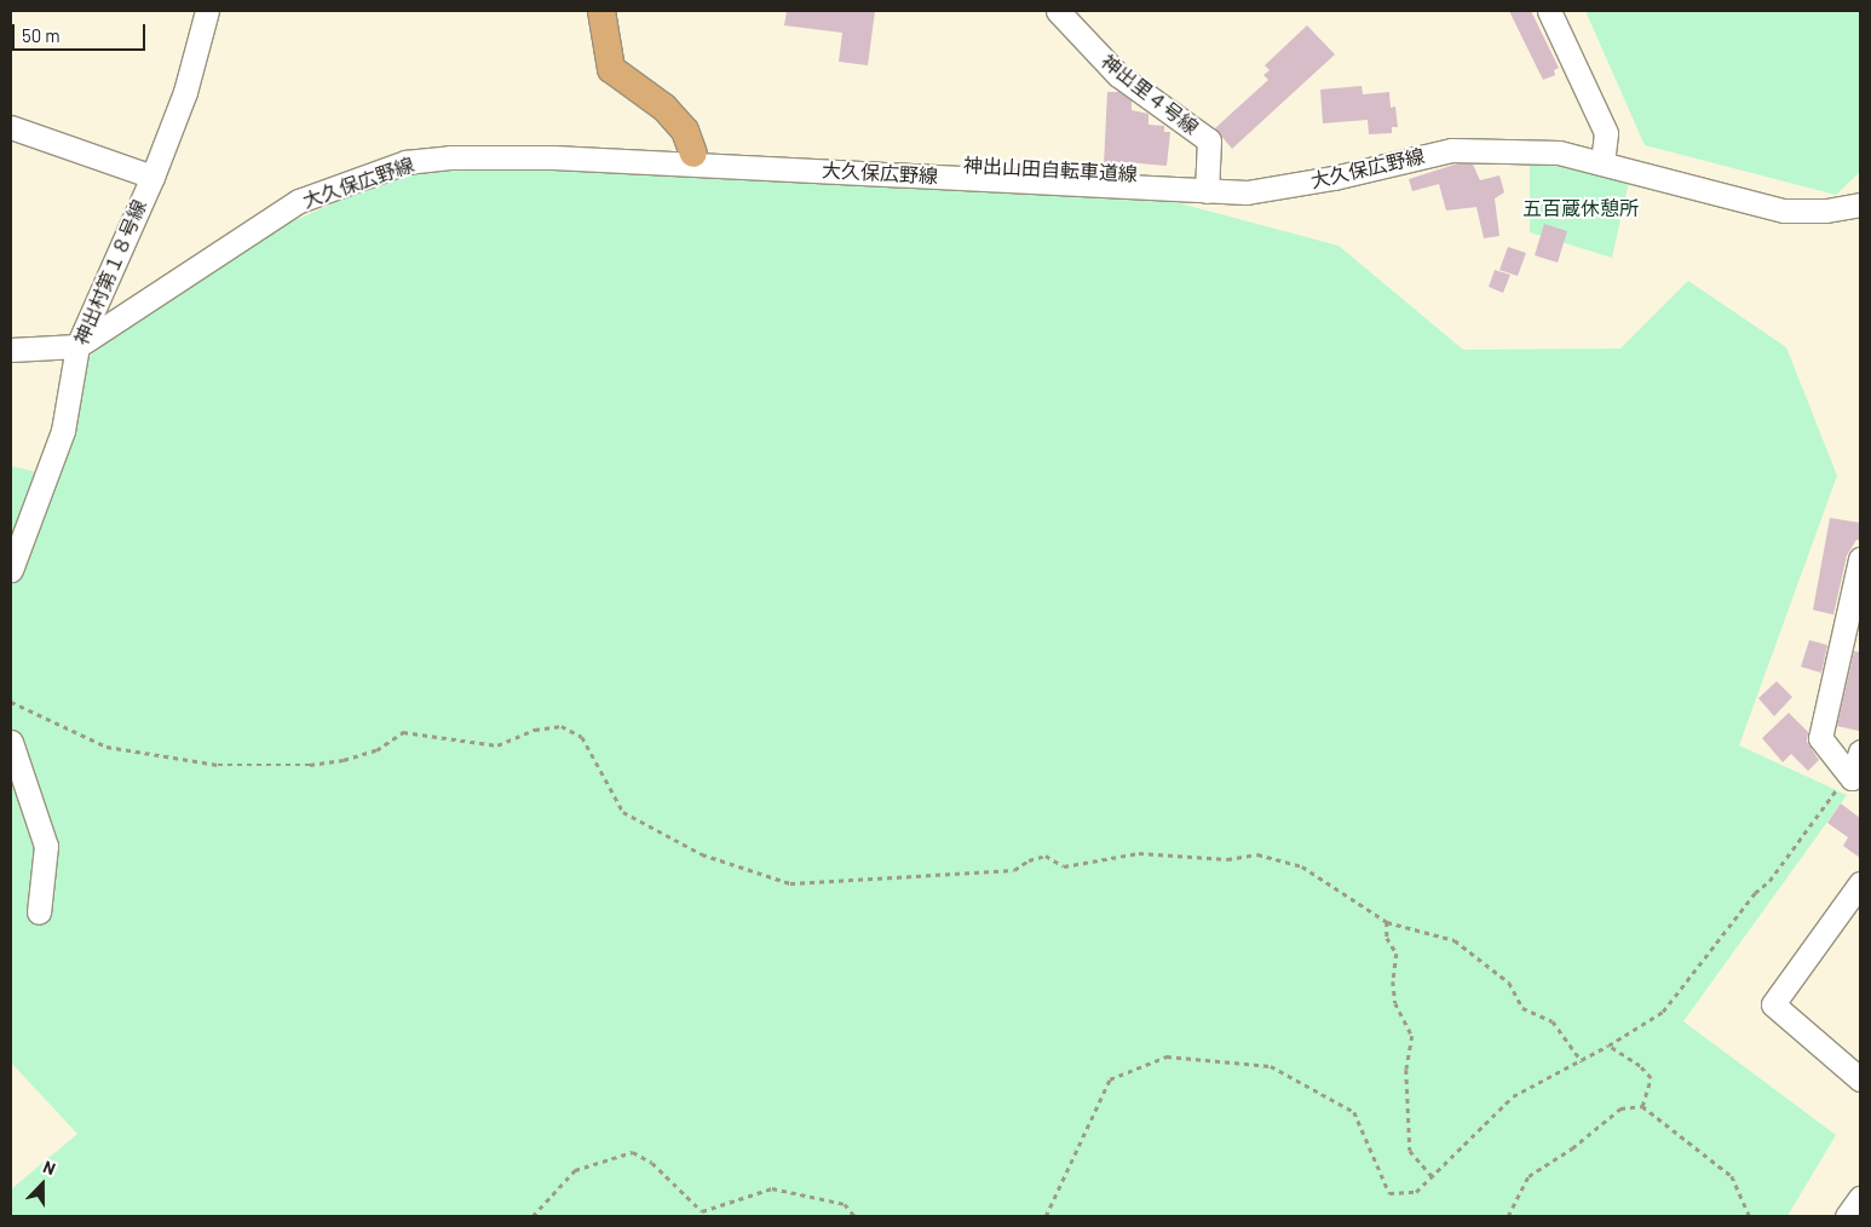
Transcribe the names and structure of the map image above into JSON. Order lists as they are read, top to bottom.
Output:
{
  "streets": {
    "street": ["神出里４号線", "大久保広野線", "神出村第１８号線"]
  },
  "crossings": [
    ["神出里４号線", "大久保広野線"],
    ["大久保広野線", "神出村第１８号線"]
  ],
  "parks": ["五百蔵休憩所"],
  "scale_bar": "50 m",
  "north": "top"
}
